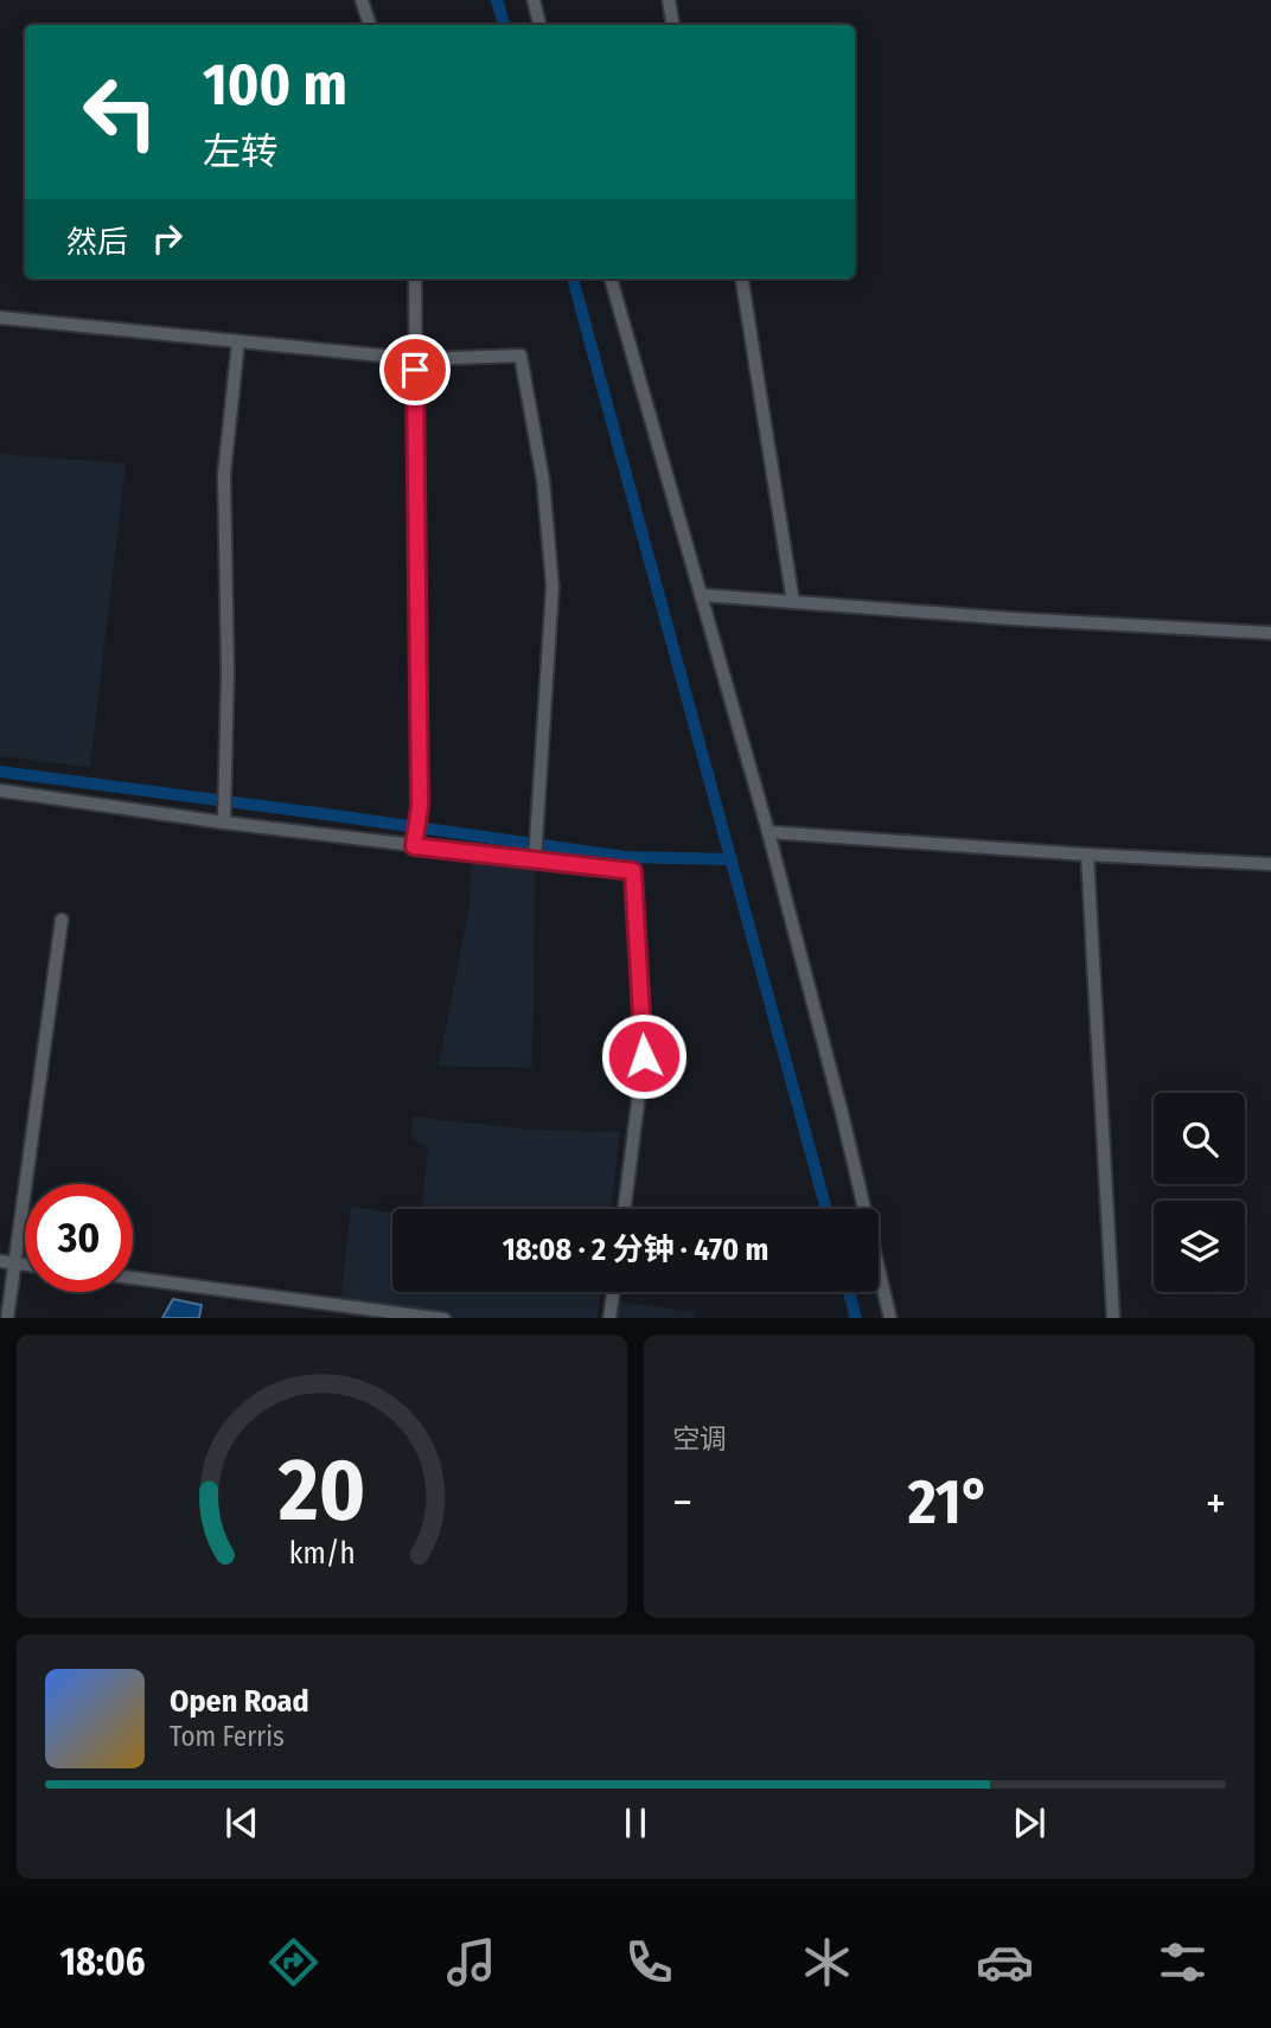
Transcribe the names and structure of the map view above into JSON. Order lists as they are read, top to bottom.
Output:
{
  "page": {
    "turn": ["100 m", "左转"],
    "then": "然后",
    "limit": "30",
    "trip": "18:08 · 2 分钟 · 470 m",
    "tile": "空调",
    "heat": ["−", "21°", "+"],
    "song": ["Open Road", "Tom Ferris"],
    "tabs": "18:06",
    "gauge": ["20", "km/h"]
  }
}
